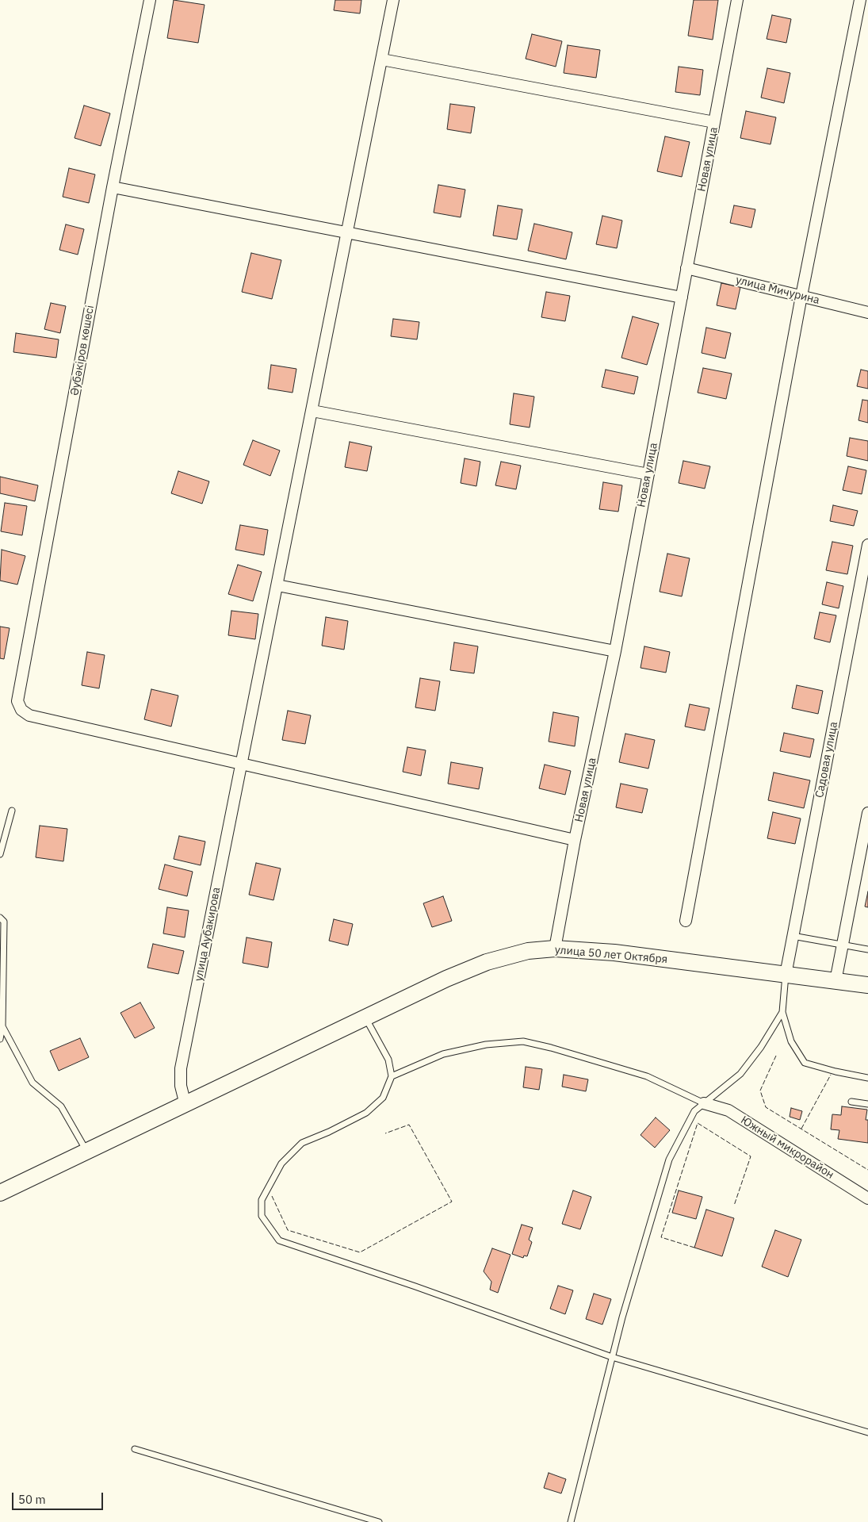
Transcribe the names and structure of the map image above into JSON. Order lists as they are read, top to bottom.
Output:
{
  "streets": {
    "main road": ["улица 50 лет Октября"],
    "street": [
      "Новая улица",
      "улица Мичурина",
      "Әубәкіров көшесі",
      "Садовая улица",
      "улица Аубакирова",
      "Южный микрорайон"
    ]
  },
  "crossings": [
    ["Новая улица", "улица Мичурина"],
    ["Новая улица", "улица 50 лет Октября"],
    ["Әубәкіров көшесі", "улица Аубакирова"],
    ["Садовая улица", "улица 50 лет Октября"],
    ["улица Аубакирова", "улица 50 лет Октября"]
  ],
  "scale_bar": "50 m"
}
